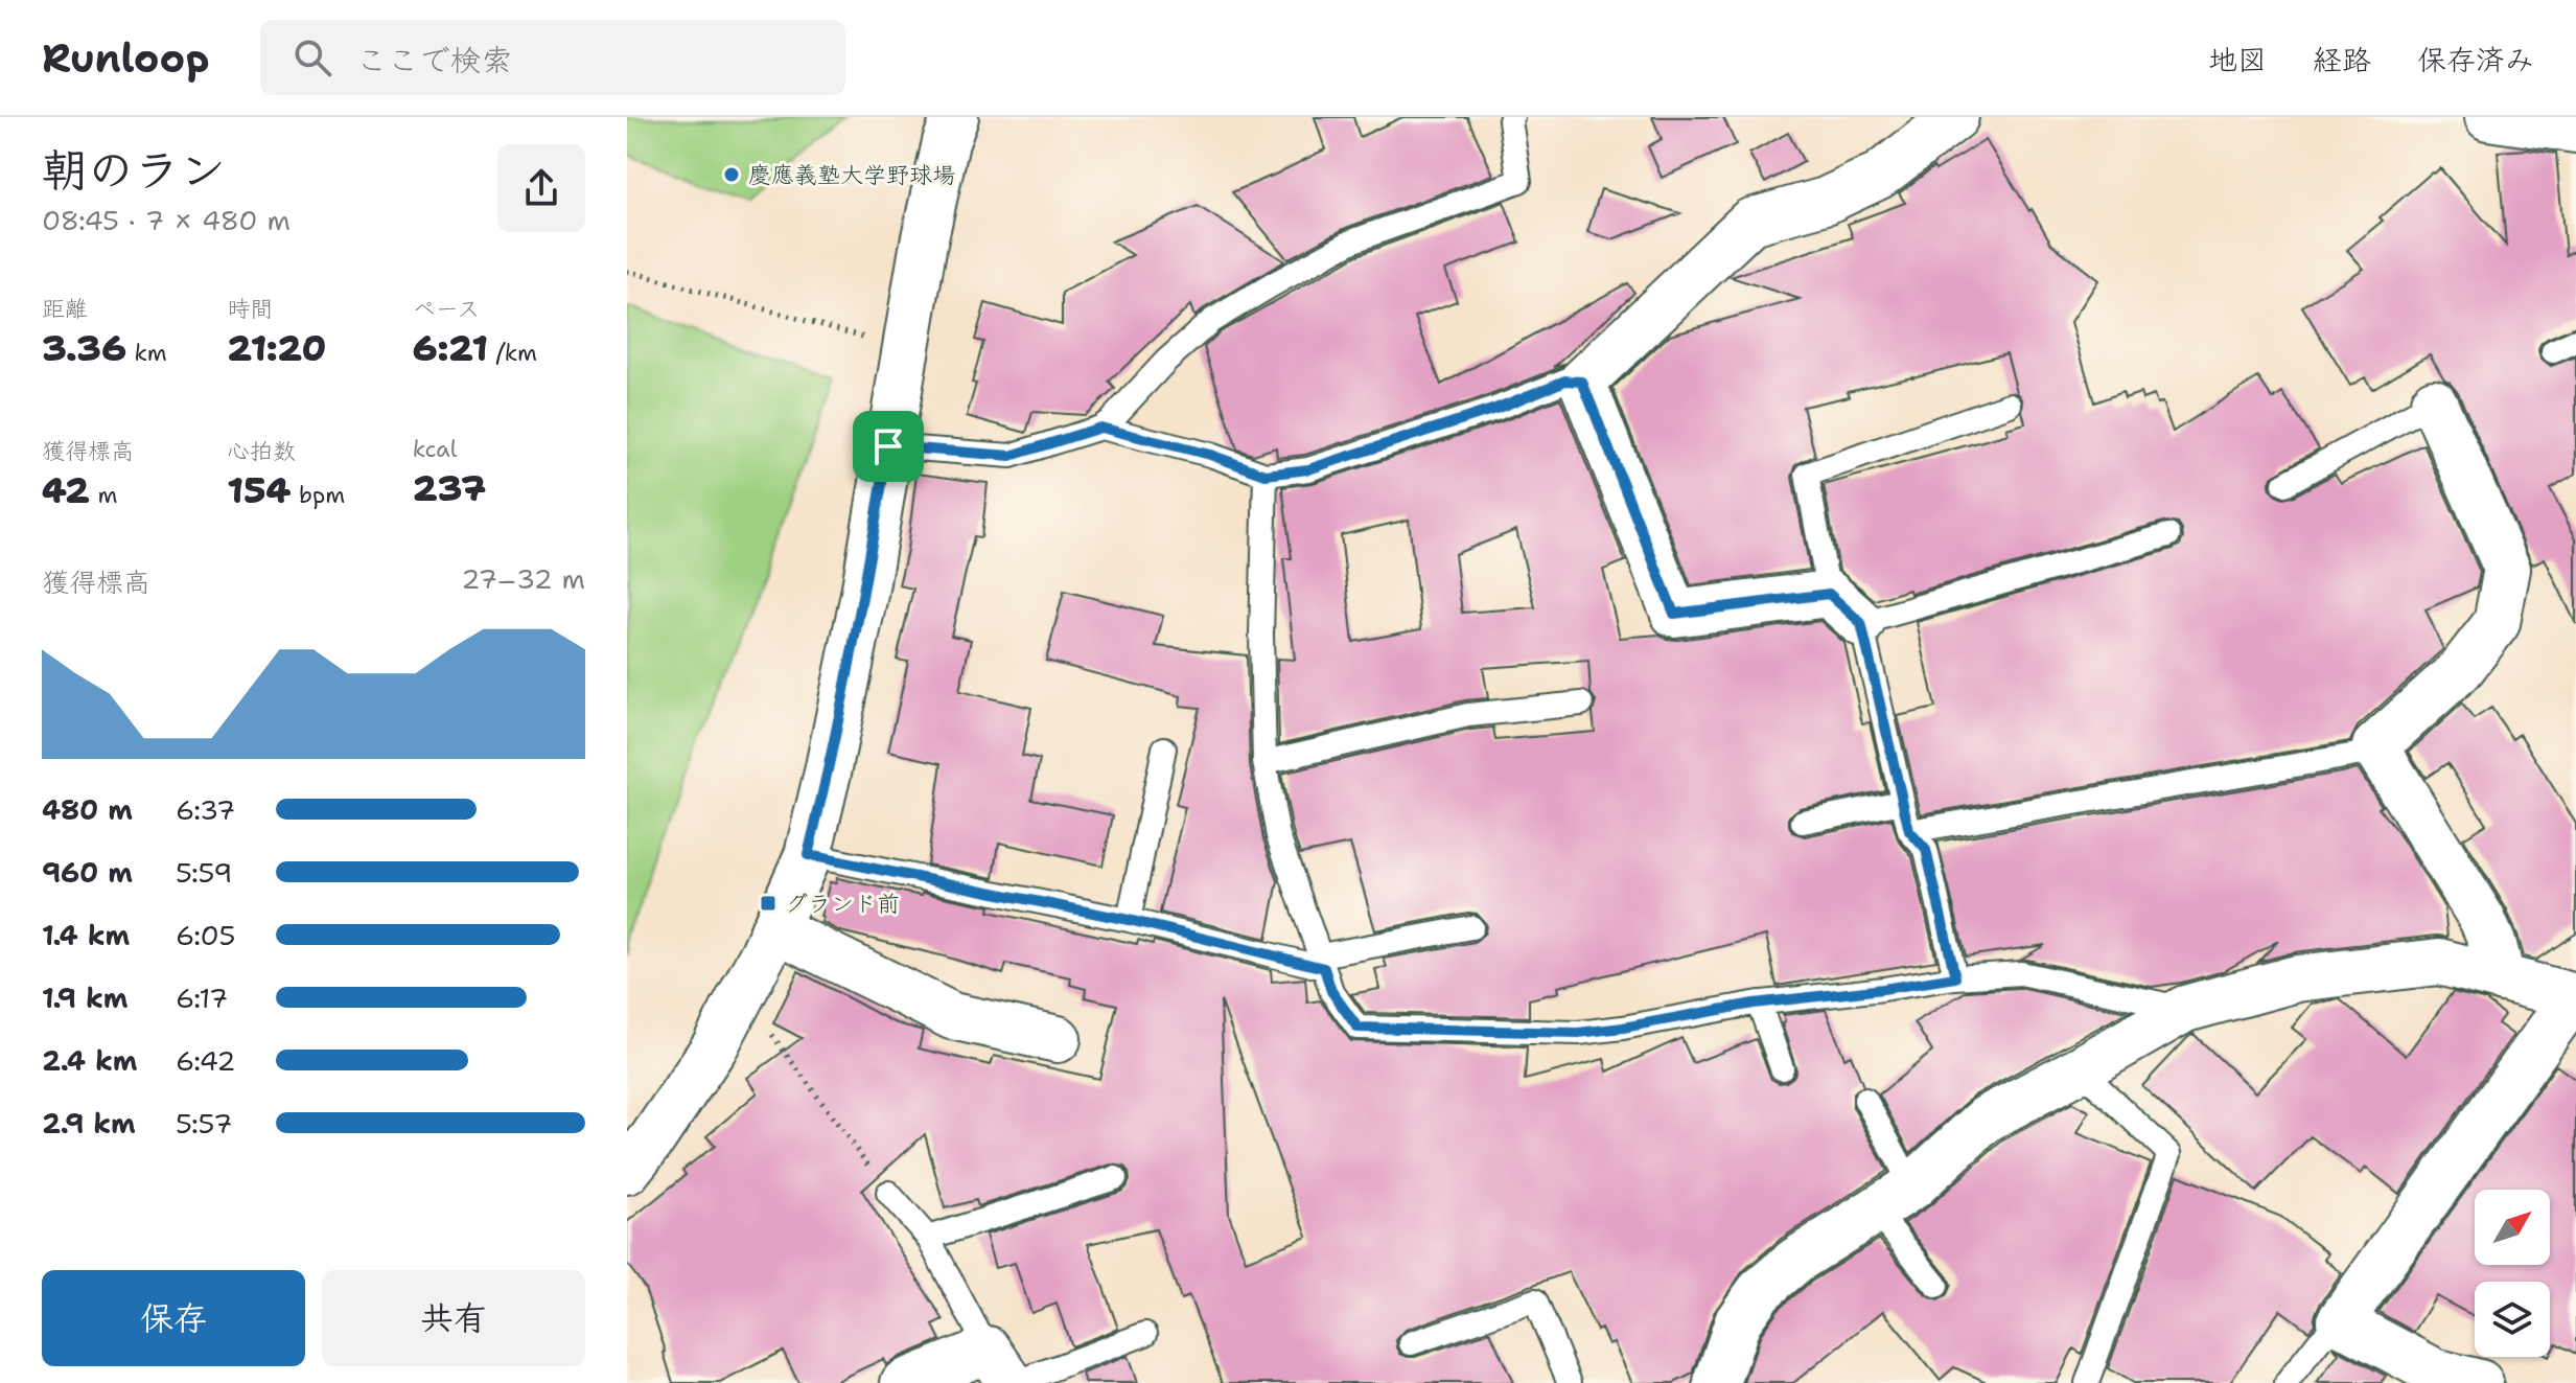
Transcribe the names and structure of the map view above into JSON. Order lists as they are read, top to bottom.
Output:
{
  "places": {
    "other": ["慶應義塾大学野球場"],
    "transit": ["グランド前"]
  },
  "north": "top right",
  "page": {
    "header": "Runloop",
    "search": "ここで検索",
    "nav": ["地図", "経路", "保存済み"],
    "heading": ["朝のラン", "08:45 · 7 × 480 m"],
    "stats": [
      ["距離", "3.36 km"],
      ["時間", "21:20"],
      ["ペース", "6:21 /km"],
      ["獲得標高", "42 m"],
      ["心拍数", "154 bpm"],
      ["kcal", "237"]
    ],
    "chart": ["獲得標高", "27–32 m"],
    "list": [
      {
        "name": "480 m",
        "note": "6:37"
      },
      {
        "name": "960 m",
        "note": "5:59"
      },
      {
        "name": "1.4 km",
        "note": "6:05"
      },
      {
        "name": "1.9 km",
        "note": "6:17"
      },
      {
        "name": "2.4 km",
        "note": "6:42"
      },
      {
        "name": "2.9 km",
        "note": "5:57"
      }
    ],
    "buttons": ["保存", "共有"]
  }
}
